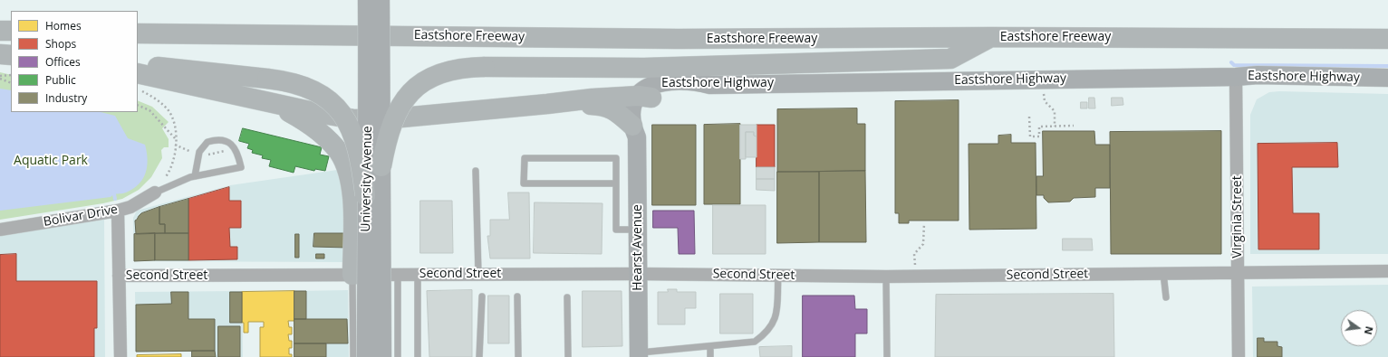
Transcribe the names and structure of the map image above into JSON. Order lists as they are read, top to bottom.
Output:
{
  "streets": {
    "highway": ["Eastshore Freeway"],
    "street": [
      "Eastshore Highway",
      "University Avenue",
      "Bolivar Drive",
      "Virginia Street",
      "Hearst Avenue",
      "Second Street"
    ]
  },
  "crossings": [
    ["Eastshore Highway", "Virginia Street"],
    ["Eastshore Highway", "Hearst Avenue"],
    ["Virginia Street", "Second Street"],
    ["Hearst Avenue", "Second Street"]
  ],
  "parks": ["Aquatic Park"],
  "legend": [
    "Homes",
    "Shops",
    "Offices",
    "Public",
    "Industry"
  ],
  "north": "right"
}
